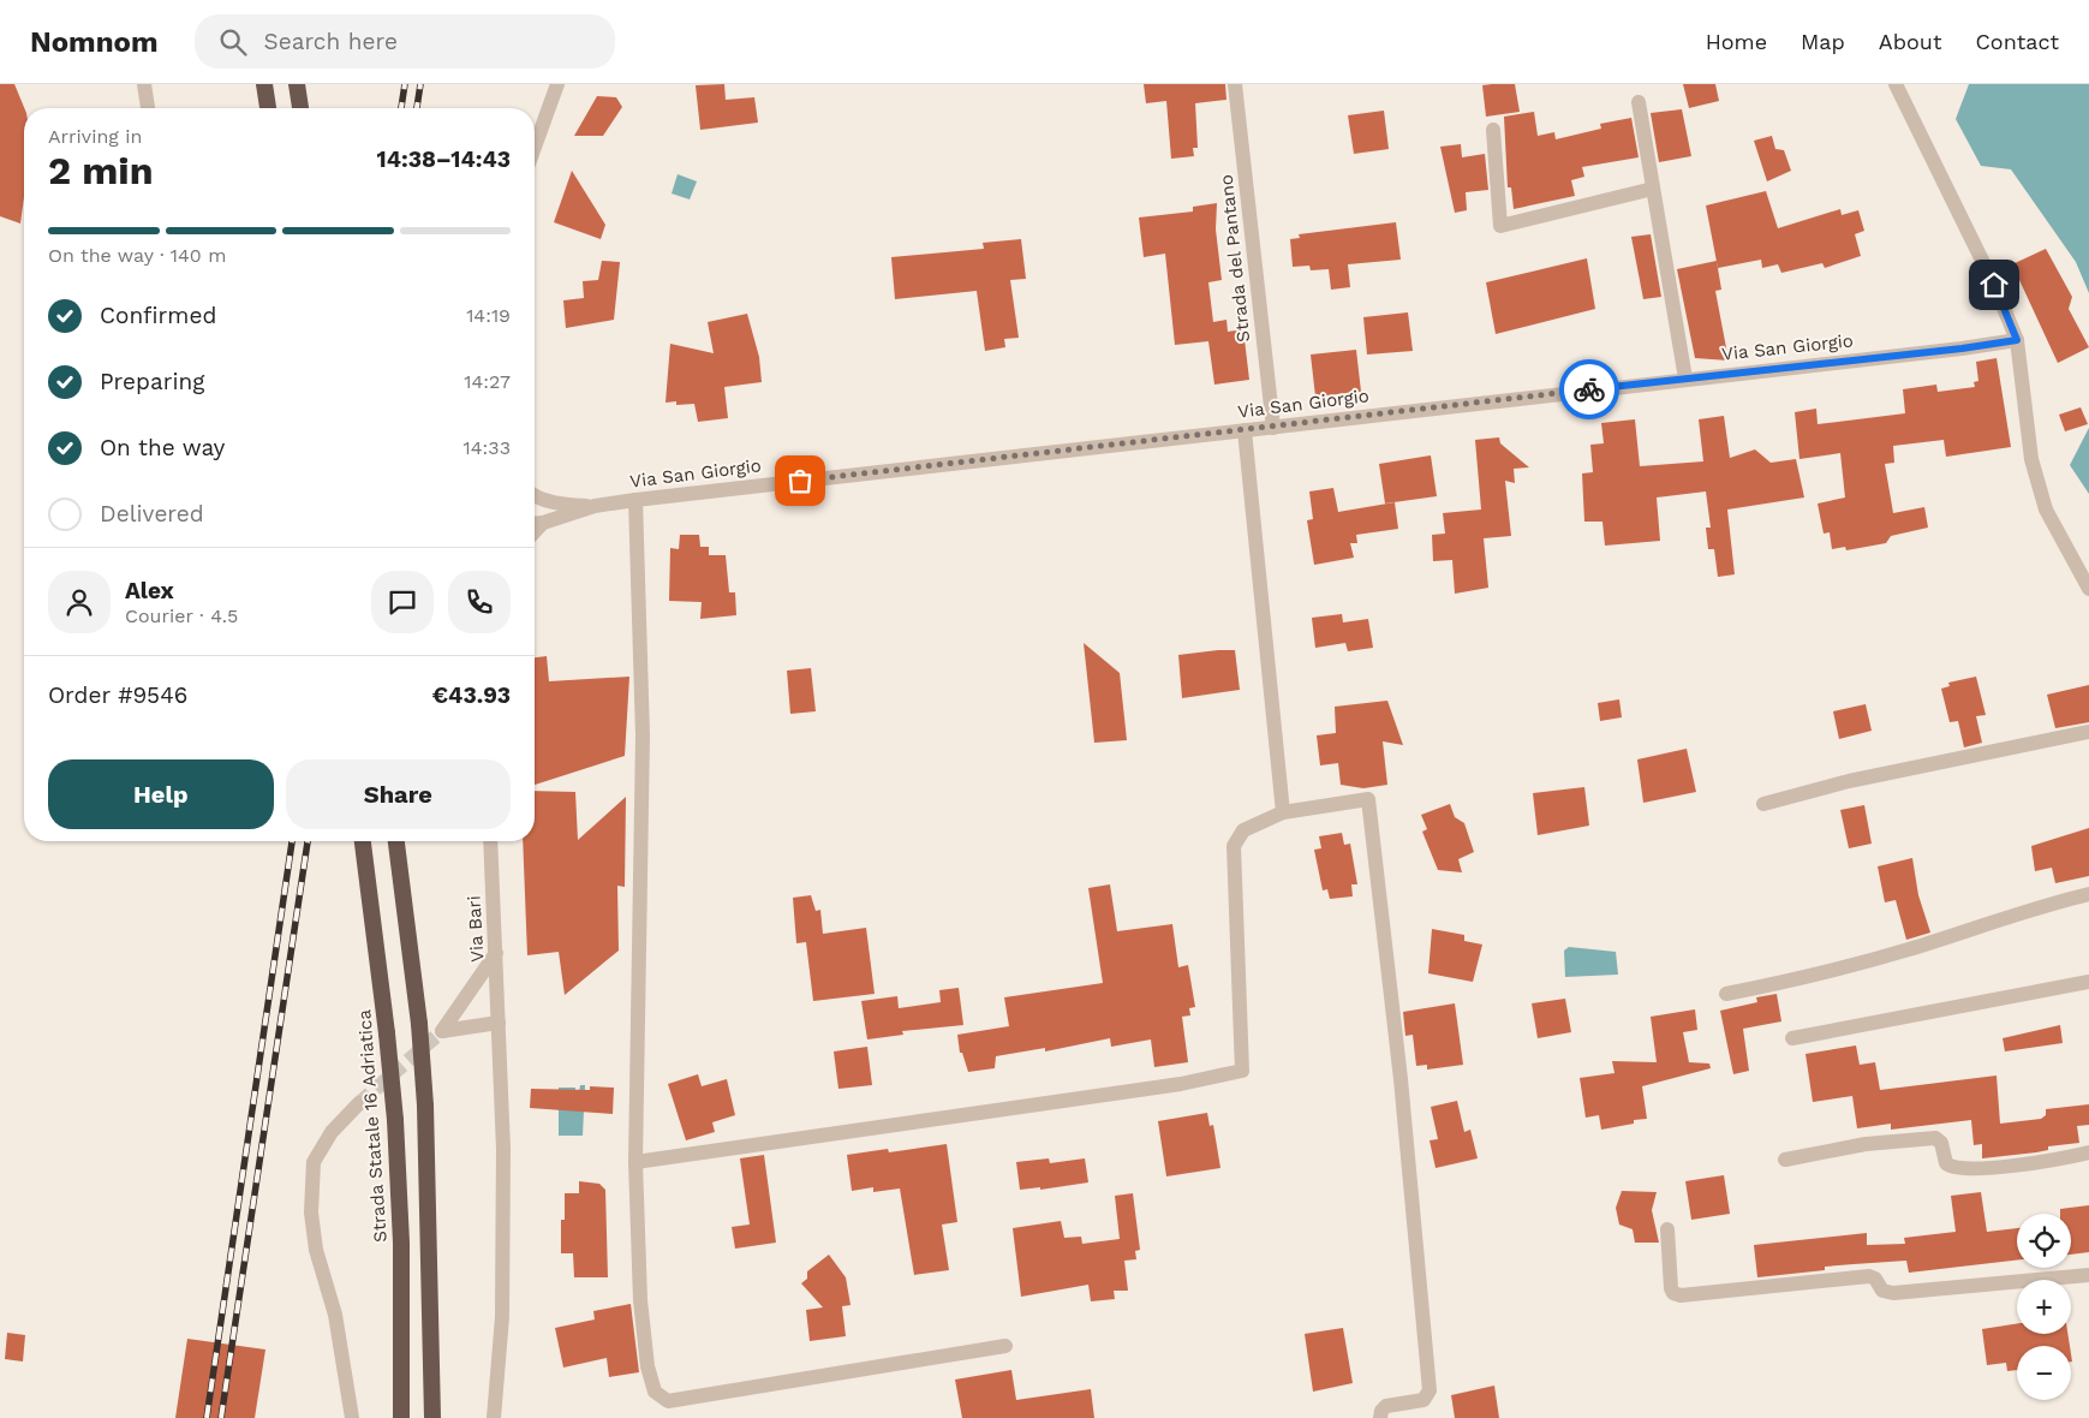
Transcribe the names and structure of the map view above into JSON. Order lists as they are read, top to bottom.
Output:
{
  "streets": {
    "highway": ["Strada Statale 16 Adriatica"],
    "street": ["Strada del Pantano", "Via San Giorgio", "Via Bari"]
  },
  "crossings": [
    ["Strada del Pantano", "Via San Giorgio"]
  ],
  "page": {
    "header": "Nomnom",
    "search": "Search here",
    "nav": [
      "Home",
      "Map",
      "About",
      "Contact"
    ],
    "heading": ["2 min", "Arriving in", "14:38–14:43"],
    "panel": [
      "Alex",
      "Courier · 4.5",
      "Order #9546",
      "€43.93"
    ],
    "bar": "On the way · 140 m",
    "list": [
      ["Confirmed", "14:19"],
      ["Preparing", "14:27"],
      ["On the way", "14:33"],
      "Delivered"
    ],
    "buttons": ["Help", "Share"],
    "map_buttons": ["+", "−"]
  }
}
